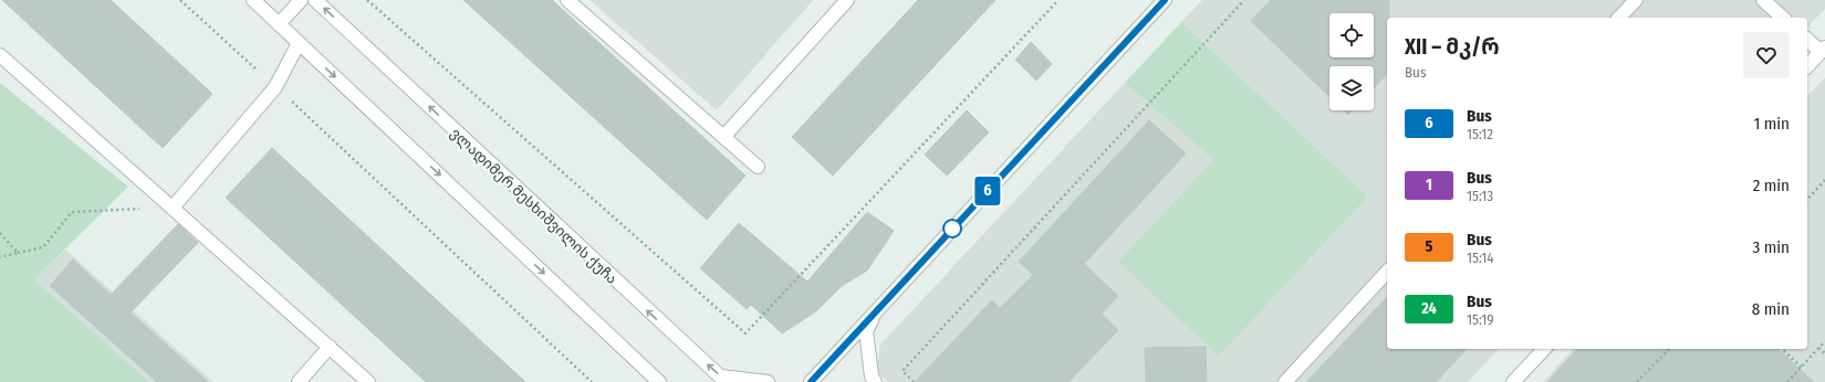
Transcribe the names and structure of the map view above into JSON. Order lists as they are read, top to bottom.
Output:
{
  "streets": {
    "street": ["ვლადიმერ მესხიშვილის ქუჩა"]
  },
  "lines": ["bus line 6"],
  "page": {
    "on_map": "6",
    "heading": ["XII – მკ/რ", "Bus"],
    "list": [
      {
        "mark": "6",
        "name": "Bus",
        "note": "15:12",
        "value": "1 min"
      },
      {
        "mark": "1",
        "name": "Bus",
        "note": "15:13",
        "value": "2 min"
      },
      {
        "mark": "5",
        "name": "Bus",
        "note": "15:14",
        "value": "3 min"
      },
      {
        "mark": "24",
        "name": "Bus",
        "note": "15:19",
        "value": "8 min"
      }
    ]
  }
}
